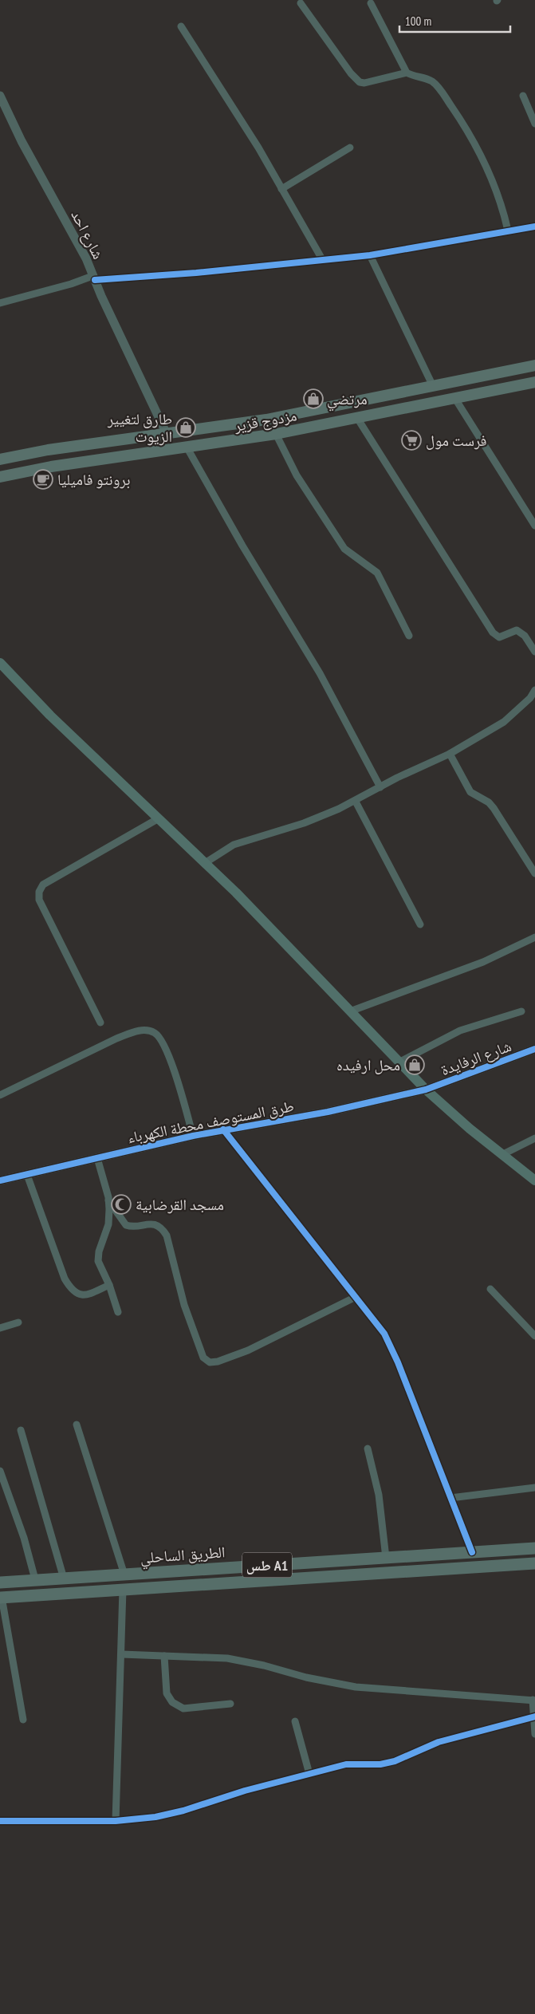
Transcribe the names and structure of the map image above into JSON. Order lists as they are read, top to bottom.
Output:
{
  "streets": {
    "highway": ["الطريق الساحلي", "طس A1"],
    "main road": ["مزدوج قزير"],
    "street": ["شارع احد", "شارع الرفايدة", "طرق المستوصف محطة الكهرباء"]
  },
  "crossings": [
    ["شارع احد", "مزدوج قزير"],
    ["شارع الرفايدة", "طرق المستوصف محطة الكهرباء"]
  ],
  "places": {
    "shop": ["مرتضي", "طارق لتغيير الزيوت", "محل ارفيده"],
    "supermarket": ["فرست مول"],
    "cafe": ["برونتو فاميليا"],
    "mosque": ["مسجد القرضابية"]
  },
  "scale_bar": "100 m"
}
